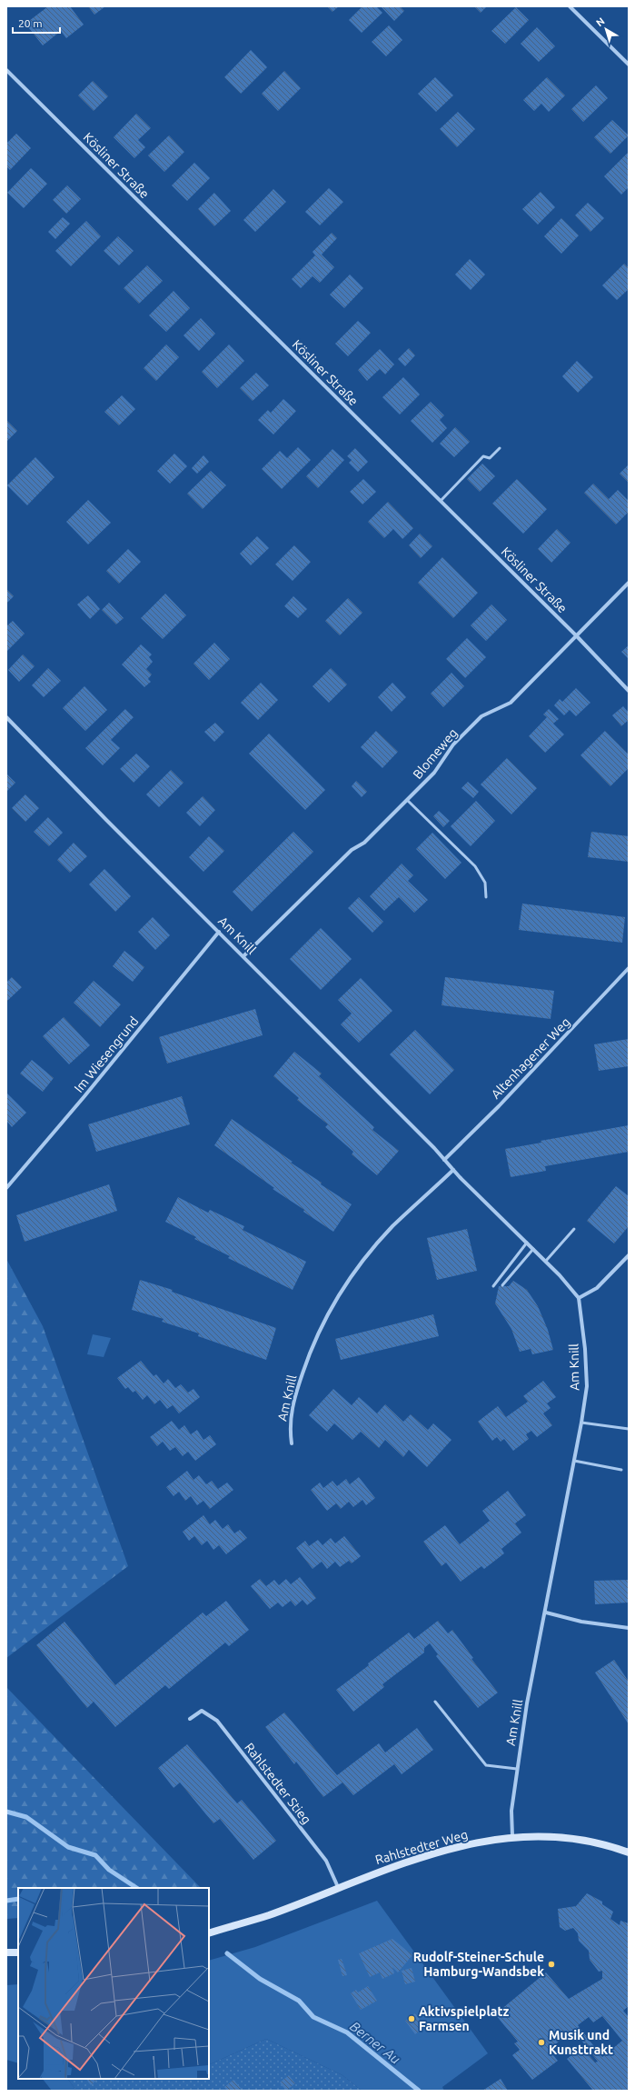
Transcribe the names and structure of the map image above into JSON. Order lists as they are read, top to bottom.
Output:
{
  "streets": {
    "main road": ["Rahlstedter Weg"],
    "street": [
      "Kösliner Straße",
      "Blomeweg",
      "Am Knill",
      "Im Wiesengrund",
      "Altenhagener Weg",
      "Rahlstedter Stieg"
    ]
  },
  "crossings": [
    ["Kösliner Straße", "Blomeweg"],
    ["Blomeweg", "Am Knill"],
    ["Am Knill", "Im Wiesengrund"],
    ["Am Knill", "Altenhagener Weg"],
    ["Am Knill", "Rahlstedter Weg"],
    ["Rahlstedter Stieg", "Rahlstedter Weg"]
  ],
  "water": ["Berner Au"],
  "places": ["Rudolf-Steiner-Schule Hamburg-Wandsbek", "Aktivspielplatz Farmsen", "Musik und Kunsttrakt"],
  "scale_bar": "20 m",
  "north": "top left"
}
